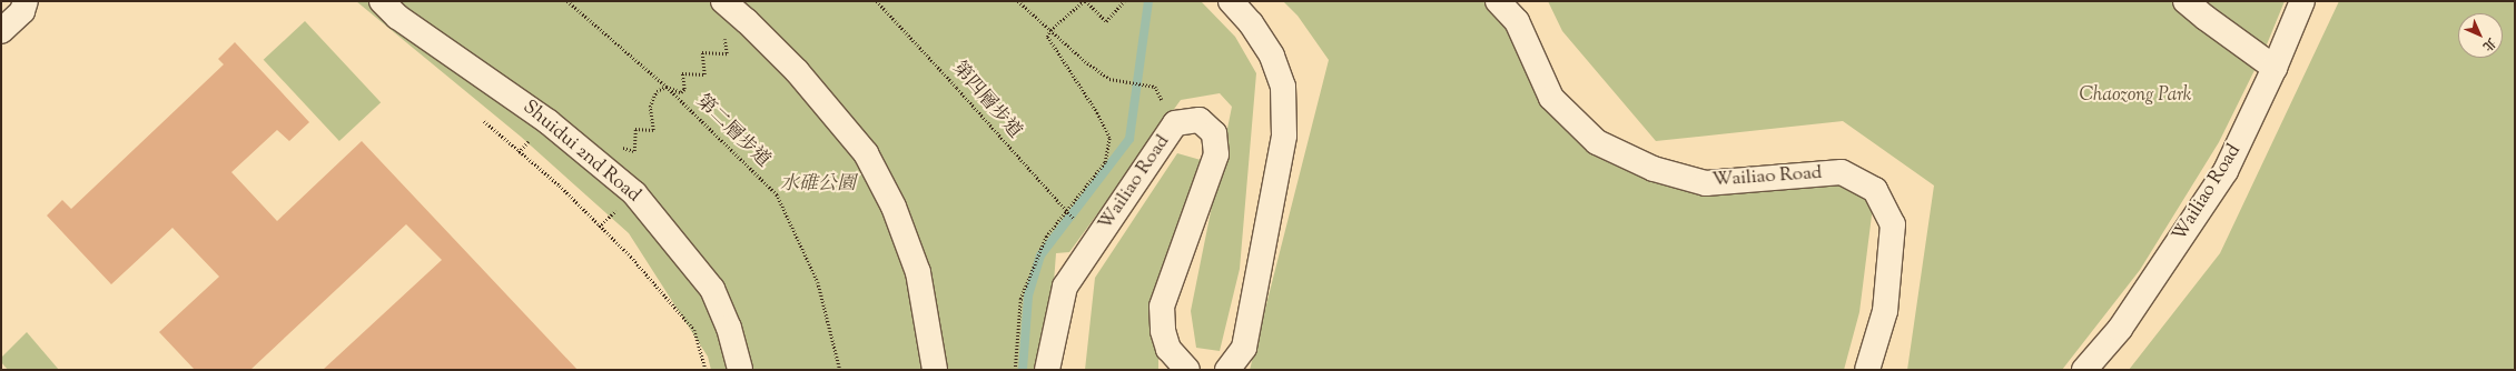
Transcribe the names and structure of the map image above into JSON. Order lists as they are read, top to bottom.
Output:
{
  "streets": {
    "street": ["Shuidui 2nd Road", "Wailiao Road"],
    "path": ["第四層步道", "第二層步道"]
  },
  "parks": ["Chaozong Park", "水碓公園"],
  "north": "bottom right"
}
